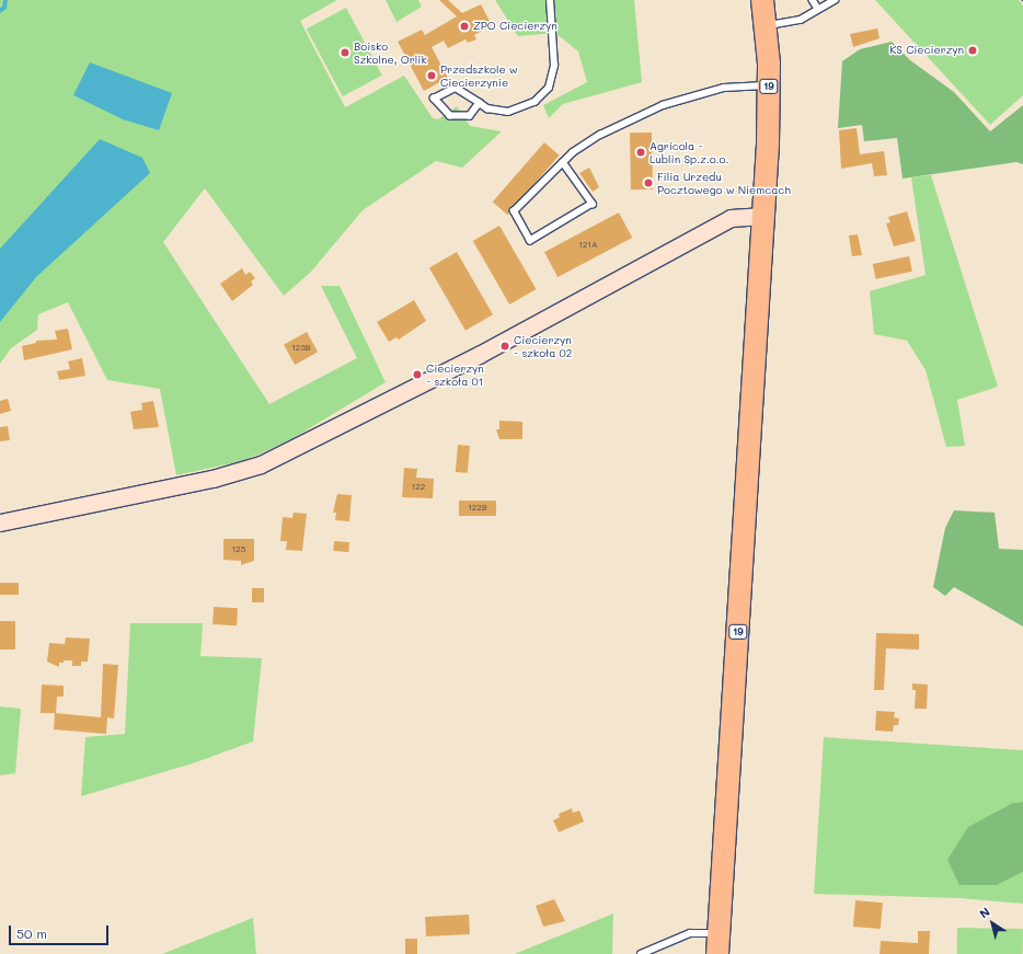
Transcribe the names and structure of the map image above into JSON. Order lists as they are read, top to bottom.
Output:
{
  "streets": {
    "highway": ["19"]
  },
  "places": [
    "ZPO Ciecierzyn",
    "KS Ciecierzyn",
    "Boisko Szkolne, Orlik",
    "Przedszkole w Ciecierzynie",
    "Agricola - Lublin Sp.z.o.o.",
    "Filia Urzędu Pocztowego w Niemcach",
    "Ciecierzyn - szkoła 02",
    "Ciecierzyn - szkoła 01"
  ],
  "house_numbers": [
    "121A",
    "123B",
    "122",
    "122B",
    "125"
  ],
  "scale_bar": "50 m",
  "north": "top left"
}
